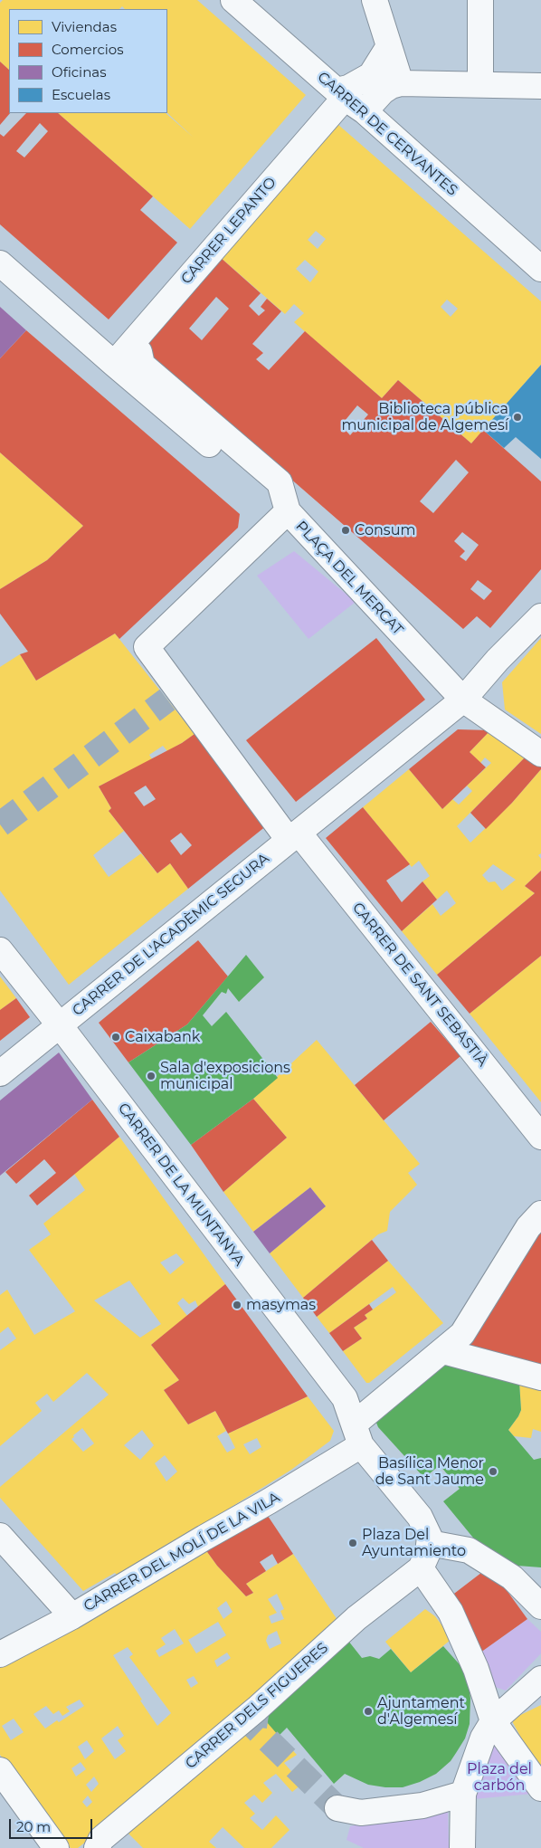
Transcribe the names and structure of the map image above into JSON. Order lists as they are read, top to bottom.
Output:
{
  "streets": {
    "street": [
      "CARRER DE CERVANTES",
      "CARRER LEPANTO",
      "PLAÇA DEL MERCAT",
      "CARRER DE L'ACADÈMIC SEGURA",
      "CARRER DE SANT SEBASTIÀ",
      "CARRER DE LA MUNTANYA",
      "CARRER DEL MOLÍ DE LA VILA",
      "CARRER DELS FIGUERES"
    ]
  },
  "crossings": [
    ["CARRER DE CERVANTES", "CARRER LEPANTO"],
    ["PLAÇA DEL MERCAT", "CARRER DE L'ACADÈMIC SEGURA"],
    ["PLAÇA DEL MERCAT", "CARRER DE SANT SEBASTIÀ"],
    ["CARRER DE L'ACADÈMIC SEGURA", "CARRER DE SANT SEBASTIÀ"],
    ["CARRER DE L'ACADÈMIC SEGURA", "CARRER DE LA MUNTANYA"],
    ["CARRER DE LA MUNTANYA", "CARRER DEL MOLÍ DE LA VILA"]
  ],
  "parks": ["Plaza del carbón"],
  "places": [
    "Biblioteca pública municipal de Algemesí",
    "Consum",
    "Caixabank",
    "Sala d'exposicions municipal",
    "masymas",
    "Basílica Menor de Sant Jaume",
    "Plaza Del Ayuntamiento",
    "Ajuntament d'Algemesí"
  ],
  "legend": [
    "Viviendas",
    "Comercios",
    "Oficinas",
    "Escuelas"
  ],
  "scale_bar": "20 m"
}
